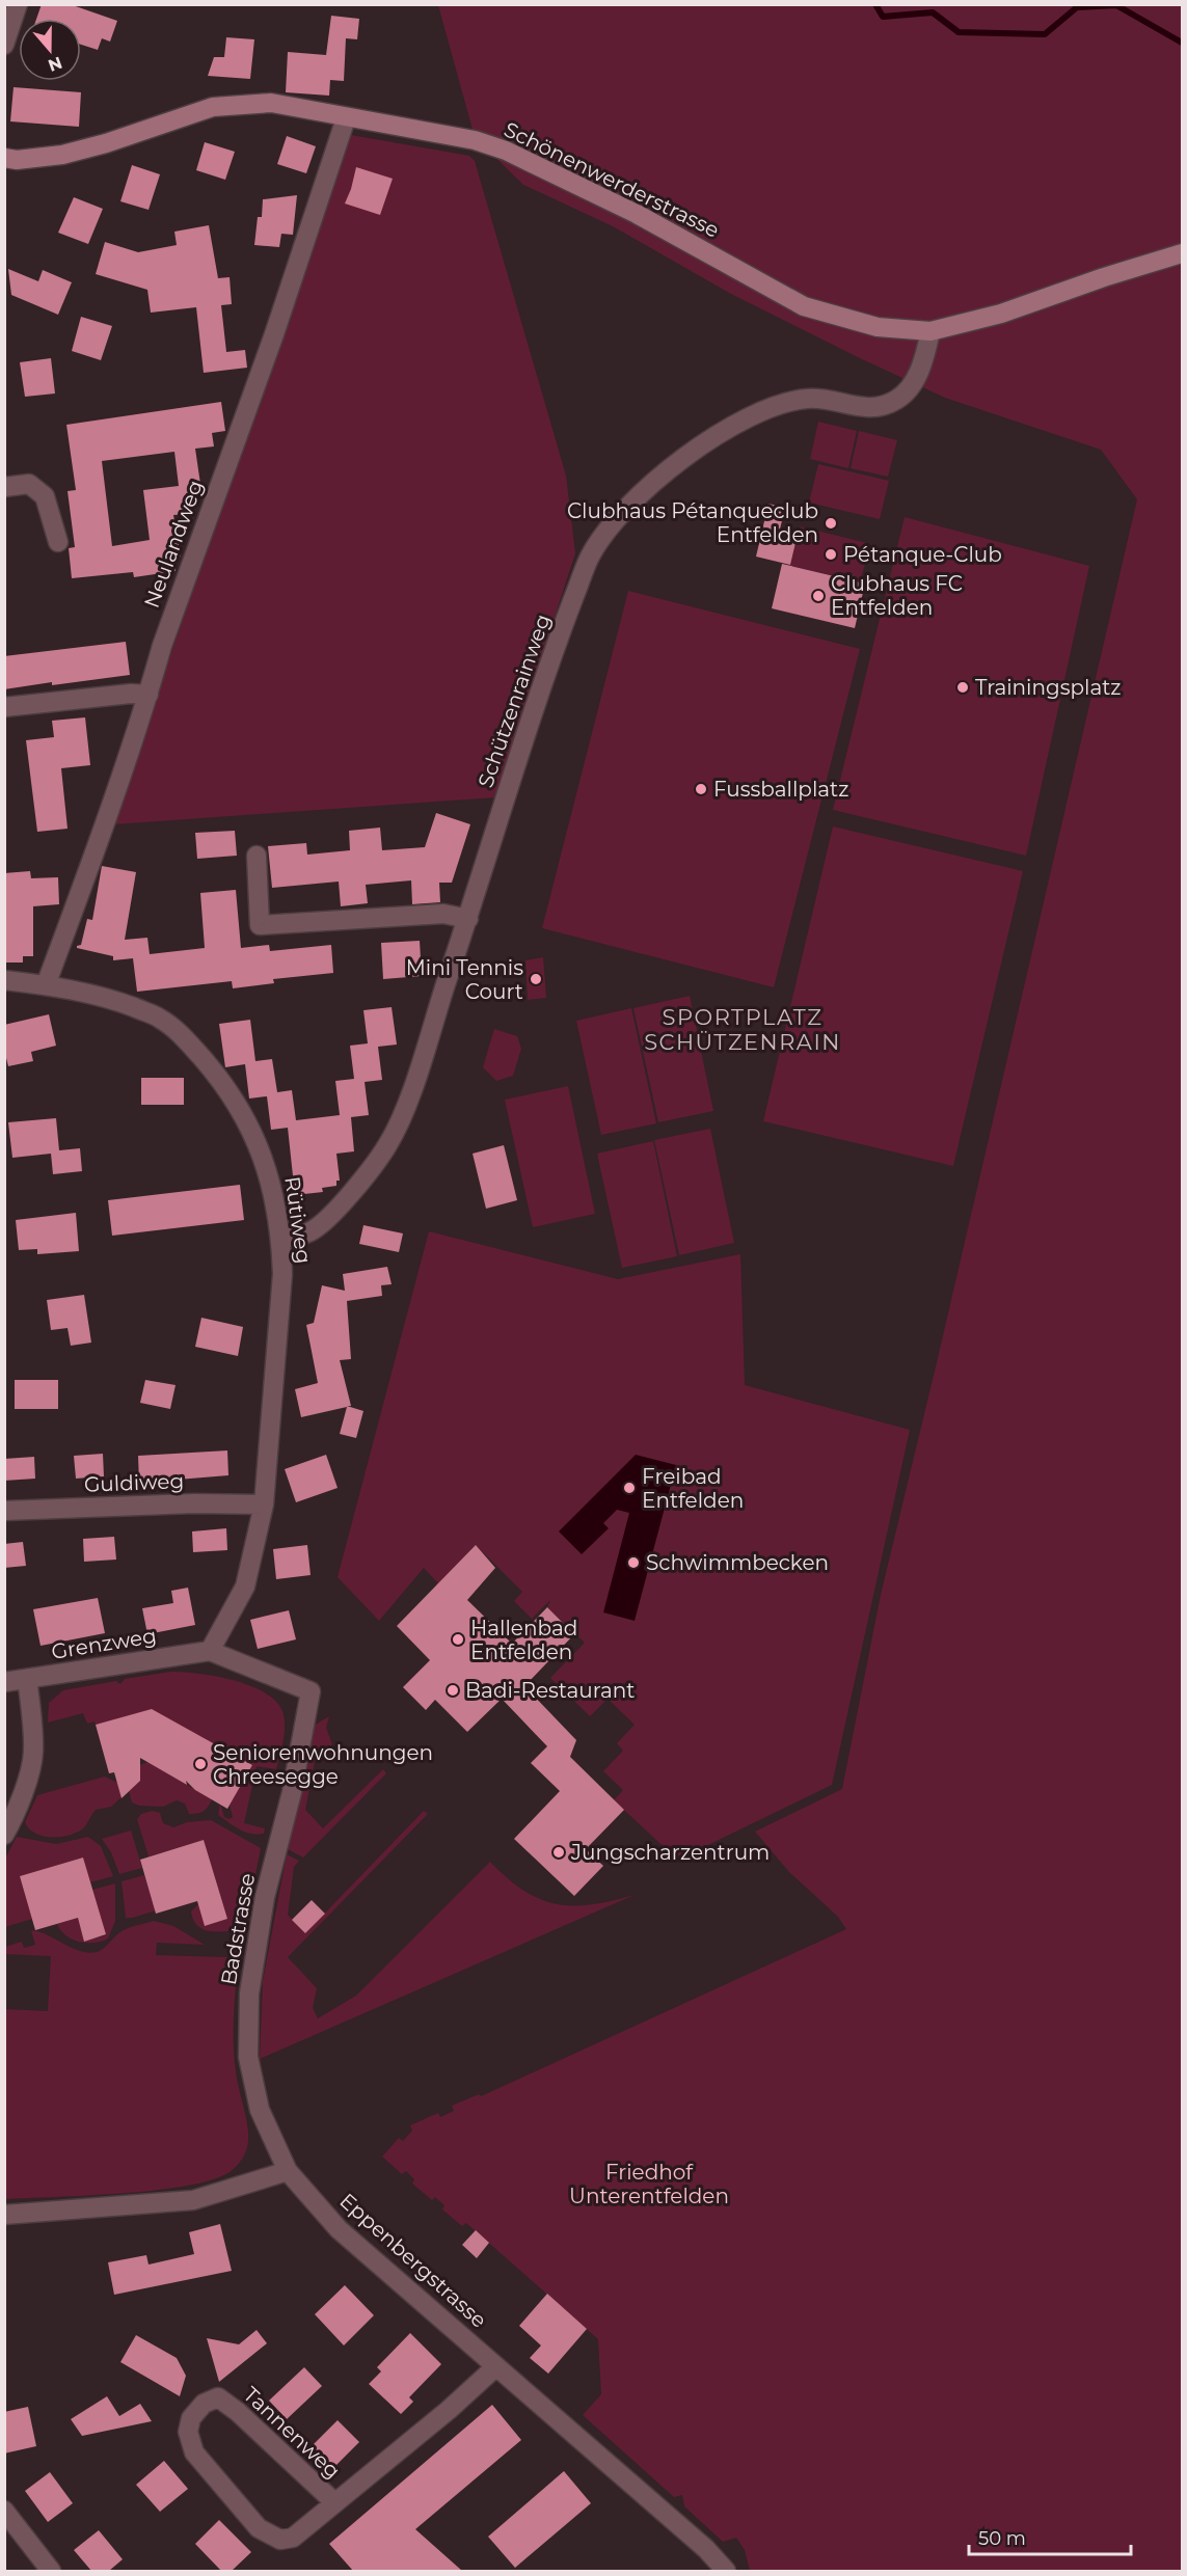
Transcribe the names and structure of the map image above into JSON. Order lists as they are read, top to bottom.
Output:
{
  "streets": {
    "street": [
      "Schönenwerderstrasse",
      "Neulandweg",
      "Schützenrainweg",
      "Rütiweg",
      "Guldiweg",
      "Grenzweg",
      "Badstrasse",
      "Eppenbergstrasse",
      "Tannenweg"
    ]
  },
  "crossings": [
    ["Schönenwerderstrasse", "Neulandweg"],
    ["Schönenwerderstrasse", "Schützenrainweg"],
    ["Neulandweg", "Rütiweg"],
    ["Schützenrainweg", "Rütiweg"],
    ["Rütiweg", "Guldiweg"],
    ["Rütiweg", "Grenzweg"],
    ["Rütiweg", "Badstrasse"],
    ["Grenzweg", "Badstrasse"],
    ["Badstrasse", "Eppenbergstrasse"],
    ["Eppenbergstrasse", "Tannenweg"]
  ],
  "districts": ["SPORTPLATZ SCHÜTZENRAIN"],
  "parks": ["Friedhof Unterentfelden"],
  "places": [
    "Clubhaus Pétanqueclub Entfelden",
    "Pétanque-Club",
    "Clubhaus FC Entfelden",
    "Trainingsplatz",
    "Fussballplatz",
    "Mini Tennis Court",
    "Freibad Entfelden",
    "Schwimmbecken",
    "Hallenbad Entfelden",
    "Badi-Restaurant",
    "Seniorenwohnungen Chreesegge",
    "Jungscharzentrum"
  ],
  "scale_bar": "50 m",
  "north": "bottom"
}
